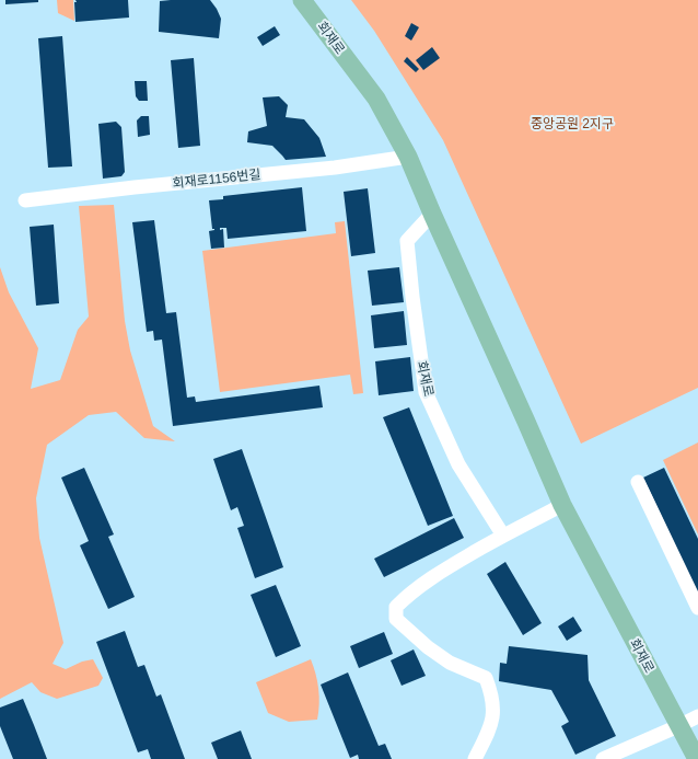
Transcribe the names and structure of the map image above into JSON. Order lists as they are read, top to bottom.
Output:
{
  "streets": {
    "main road": ["회재로"],
    "street": ["회재로1156번길"]
  },
  "crossings": [
    ["회재로", "회재로1156번길"]
  ],
  "parks": ["중앙공원 2지구"]
}
